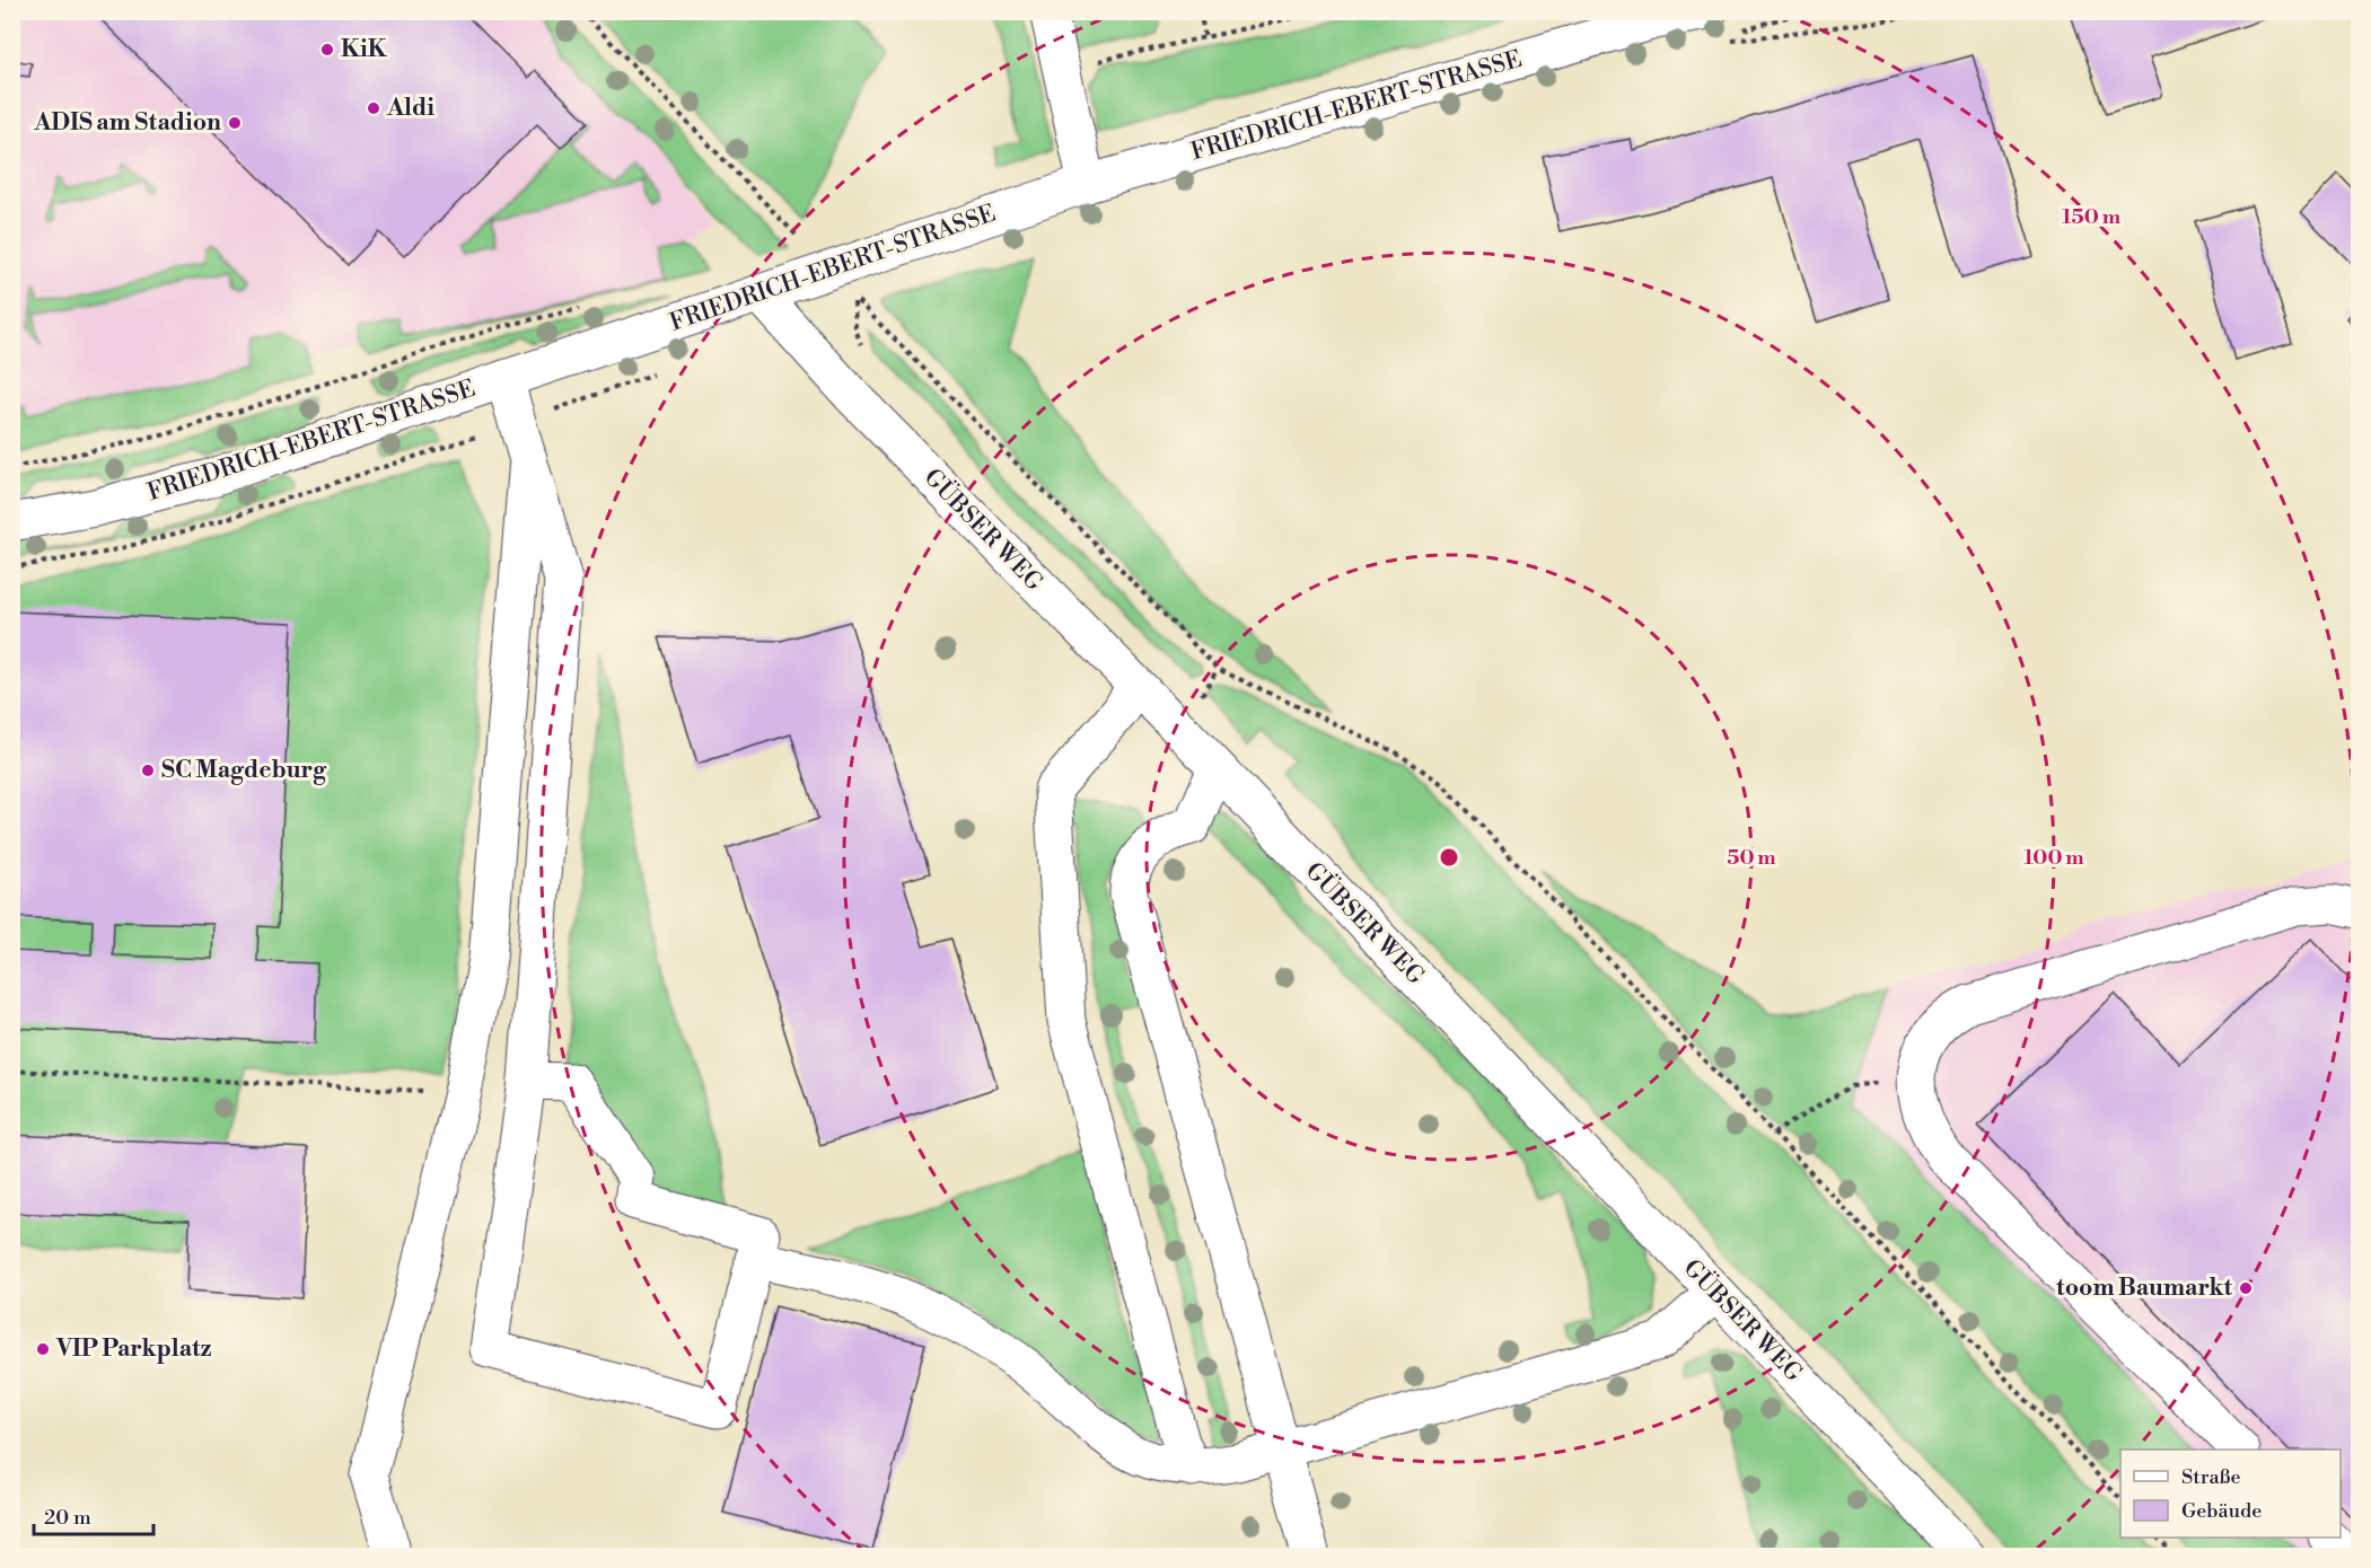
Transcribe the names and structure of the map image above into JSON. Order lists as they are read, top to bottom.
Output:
{
  "streets": {
    "street": ["FRIEDRICH-EBERT-STRASSE", "GÜBSER WEG"]
  },
  "crossings": [
    ["FRIEDRICH-EBERT-STRASSE", "GÜBSER WEG"]
  ],
  "places": [
    "KiK",
    "Aldi",
    "ADIS am Stadion",
    "SC Magdeburg",
    "toom Baumarkt",
    "VIP Parkplatz"
  ],
  "legend": ["Straße", "Gebäude"],
  "scale_bar": "20 m",
  "rings": ["150 m", "50 m", "100 m"]
}
